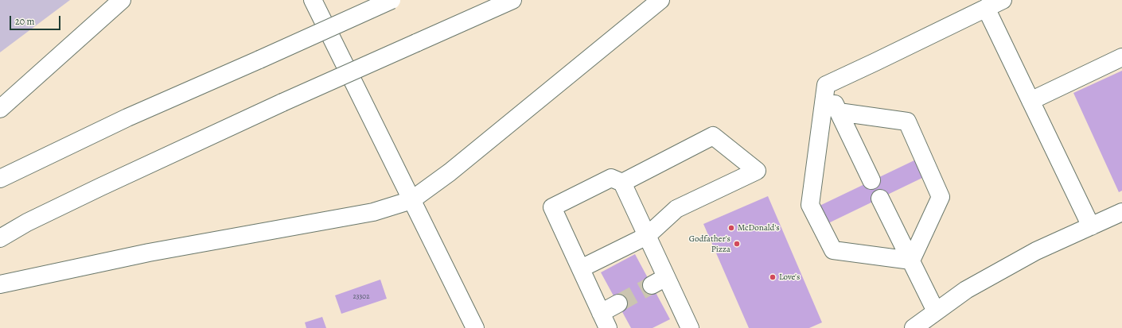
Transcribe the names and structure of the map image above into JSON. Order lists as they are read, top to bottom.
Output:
{
  "places": ["McDonald's", "Godfather's Pizza", "Love's"],
  "house_numbers": ["23302"],
  "scale_bar": "20 m"
}
